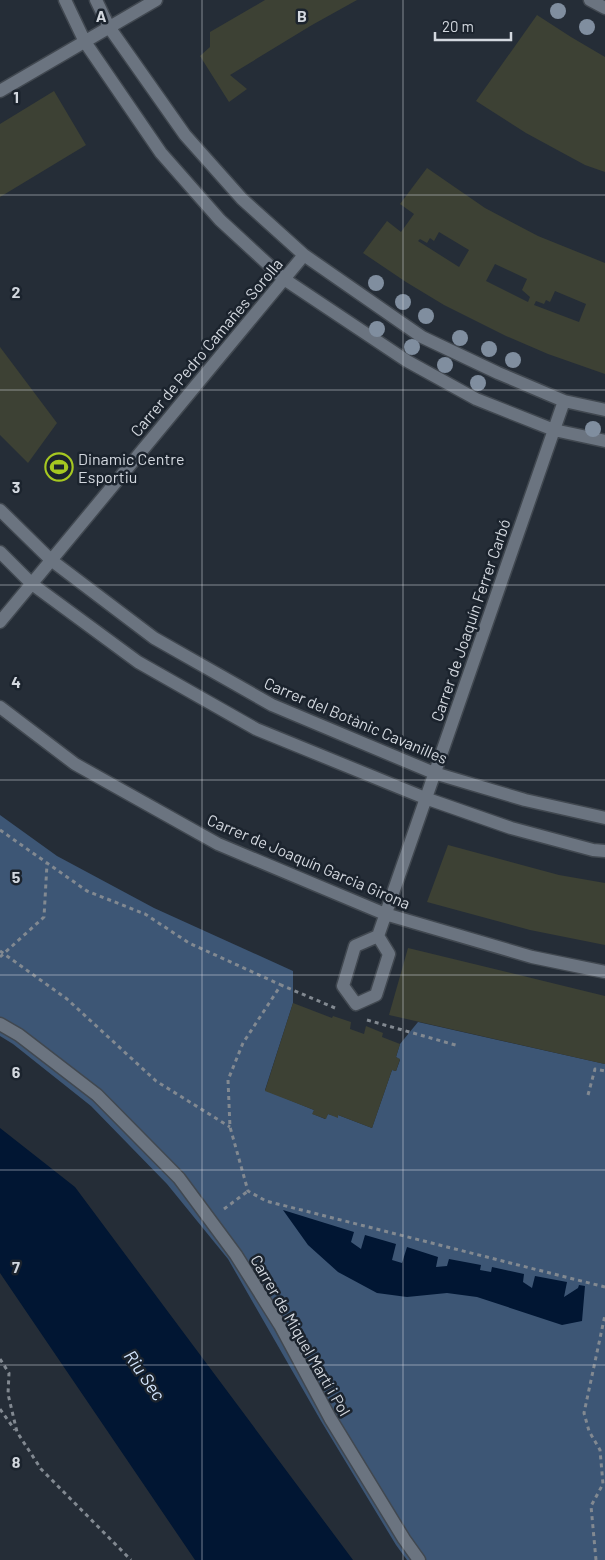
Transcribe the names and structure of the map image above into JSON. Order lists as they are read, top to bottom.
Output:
{
  "streets": {
    "street": [
      "Carrer de Pedro Camañes Sorolla",
      "Carrer de Joaquín Ferrer Carbó",
      "Carrer del Botànic Cavanilles",
      "Carrer de Joaquín Garcia Girona",
      "Carrer de Miquel Martí i Pol"
    ]
  },
  "crossings": [
    ["Carrer de Pedro Camañes Sorolla", "Carrer del Botànic Cavanilles"],
    ["Carrer de Joaquín Ferrer Carbó", "Carrer del Botànic Cavanilles"],
    ["Carrer de Joaquín Ferrer Carbó", "Carrer de Joaquín Garcia Girona"]
  ],
  "water": ["Riu Sec"],
  "places": {
    "sports": ["Dinamic Centre Esportiu"]
  },
  "scale_bar": "20 m",
  "grid": {
    "columns": ["A", "B"],
    "rows": [
      "1",
      "2",
      "3",
      "4",
      "5",
      "6",
      "7",
      "8"
    ]
  }
}
